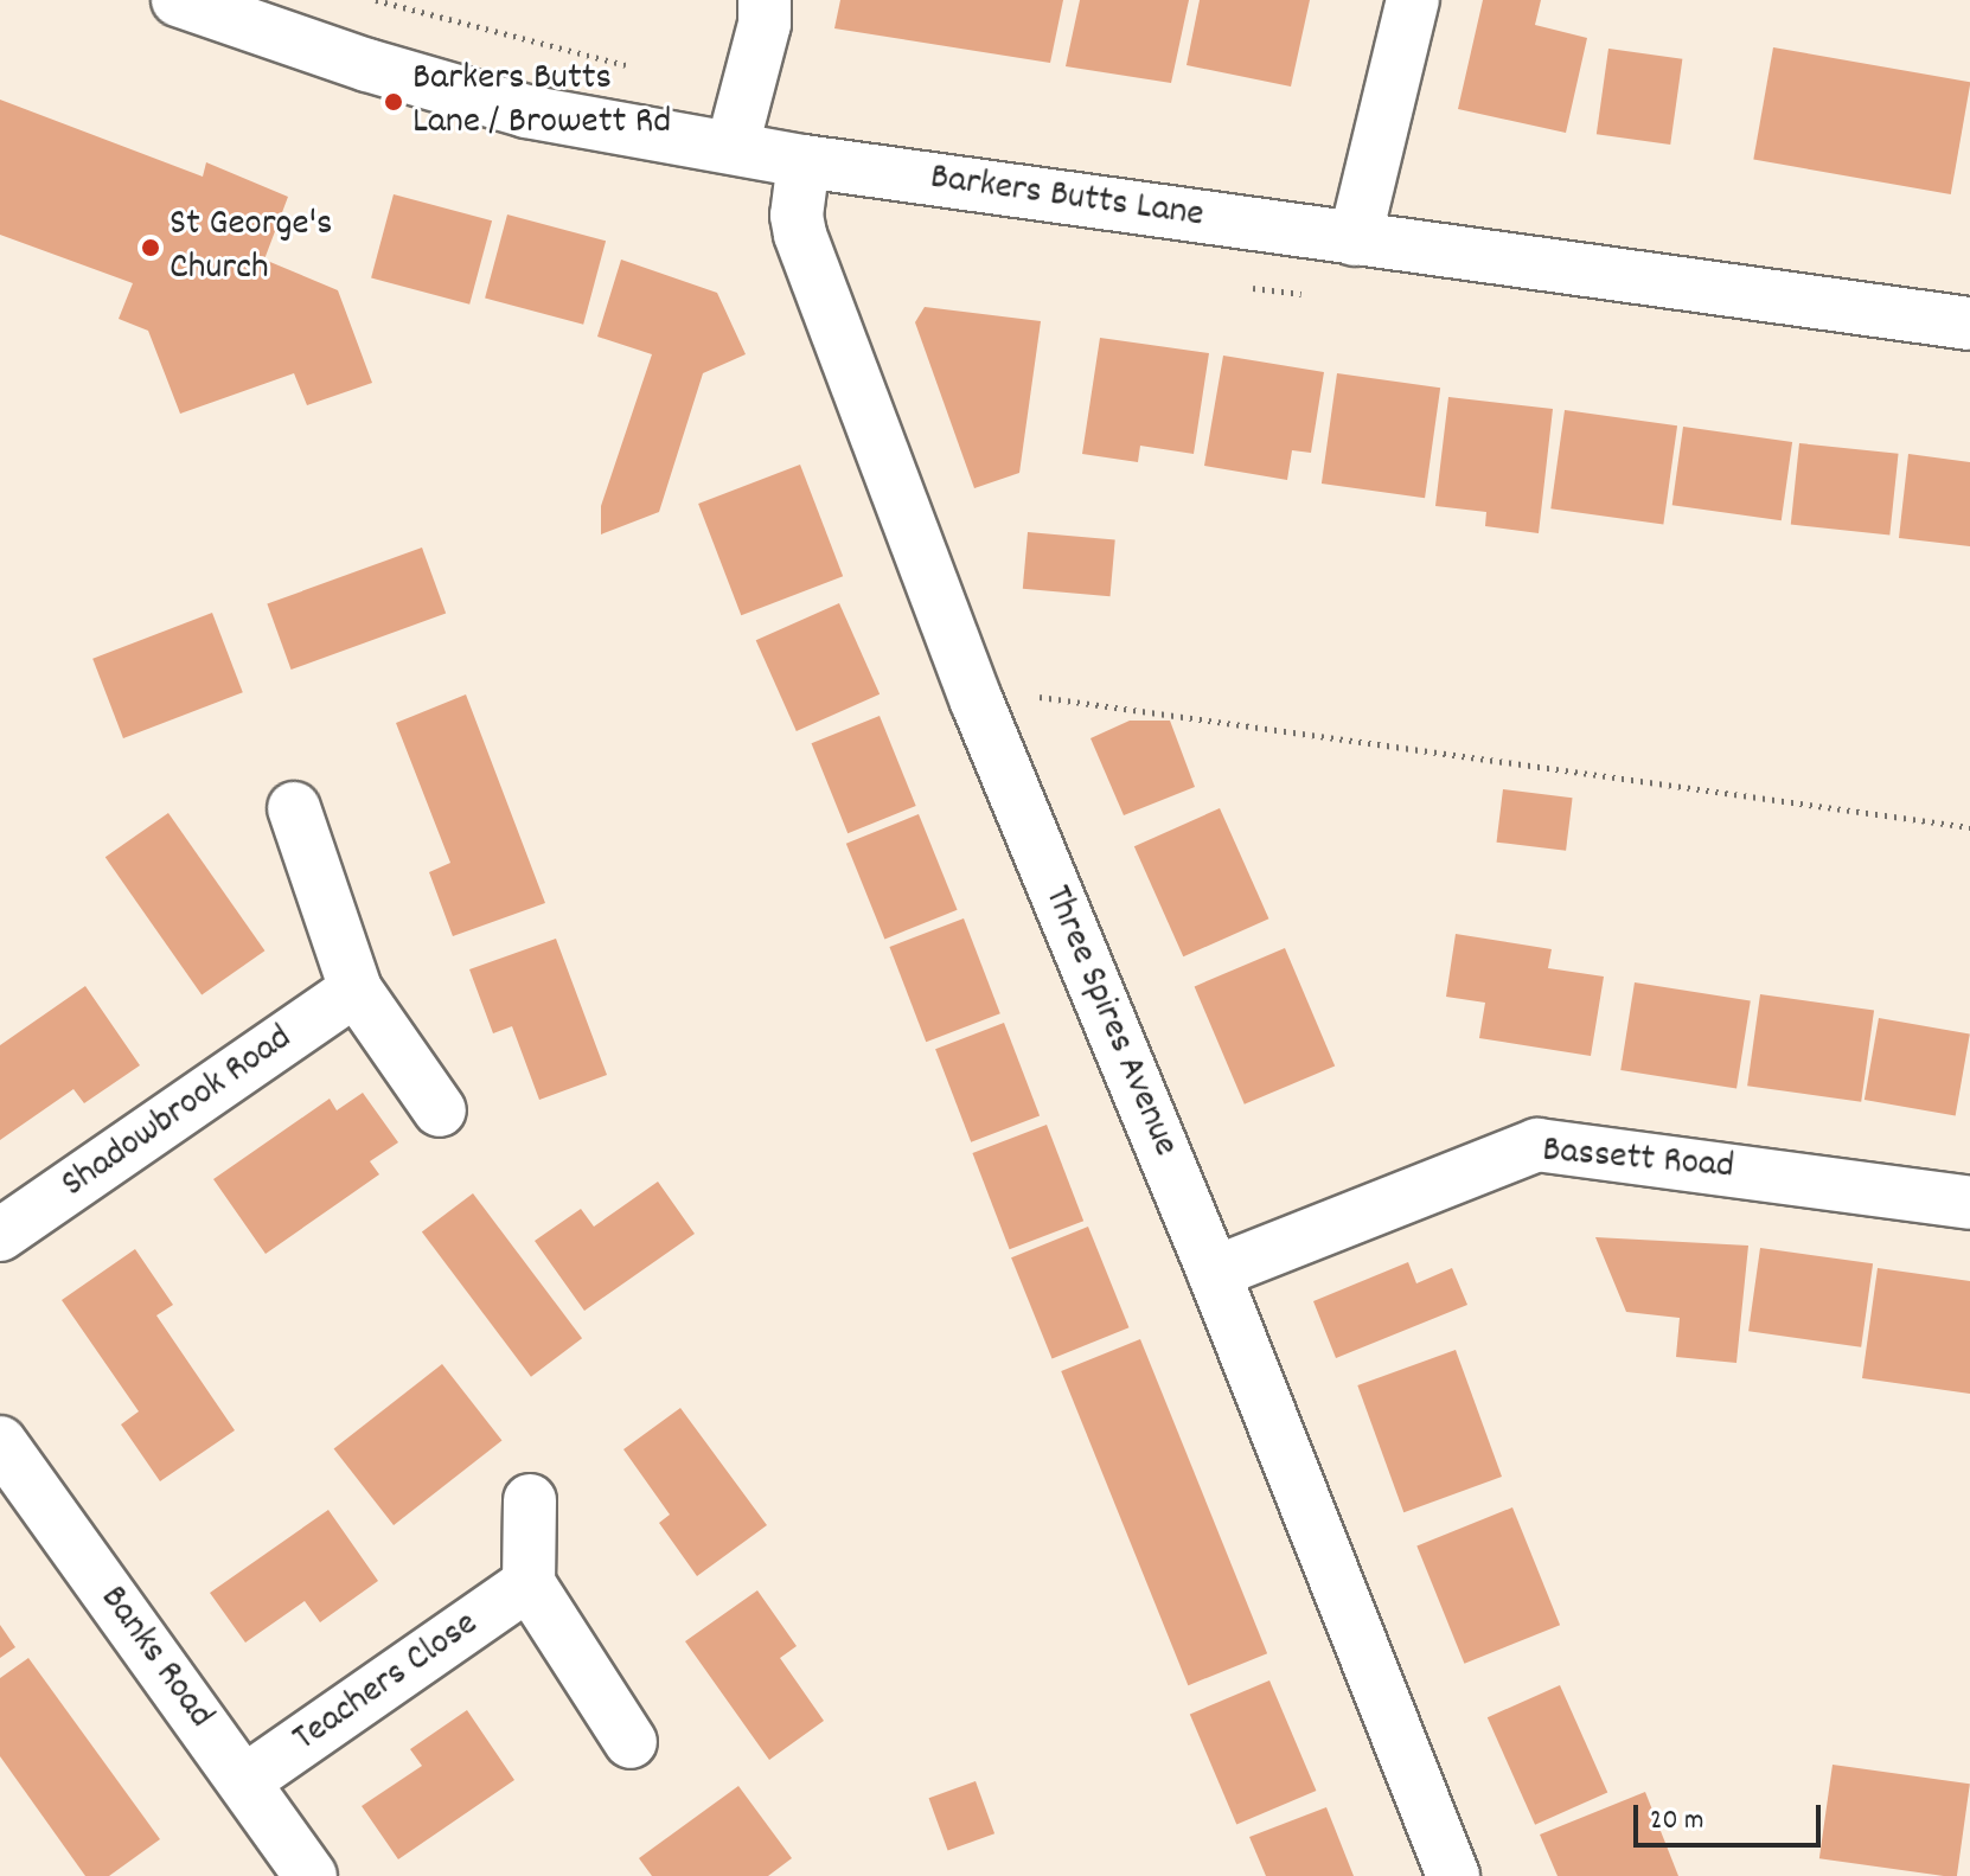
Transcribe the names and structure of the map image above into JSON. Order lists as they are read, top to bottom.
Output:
{
  "streets": {
    "street": [
      "Barkers Butts Lane",
      "Three Spires Avenue",
      "Shadowbrook Road",
      "Bassett Road",
      "Banks Road",
      "Teachers Close"
    ]
  },
  "crossings": [
    ["Barkers Butts Lane", "Three Spires Avenue"],
    ["Three Spires Avenue", "Bassett Road"],
    ["Banks Road", "Teachers Close"]
  ],
  "places": ["Barkers Butts Lane / Browett Rd", "St George's Church"],
  "scale_bar": "20 m"
}
